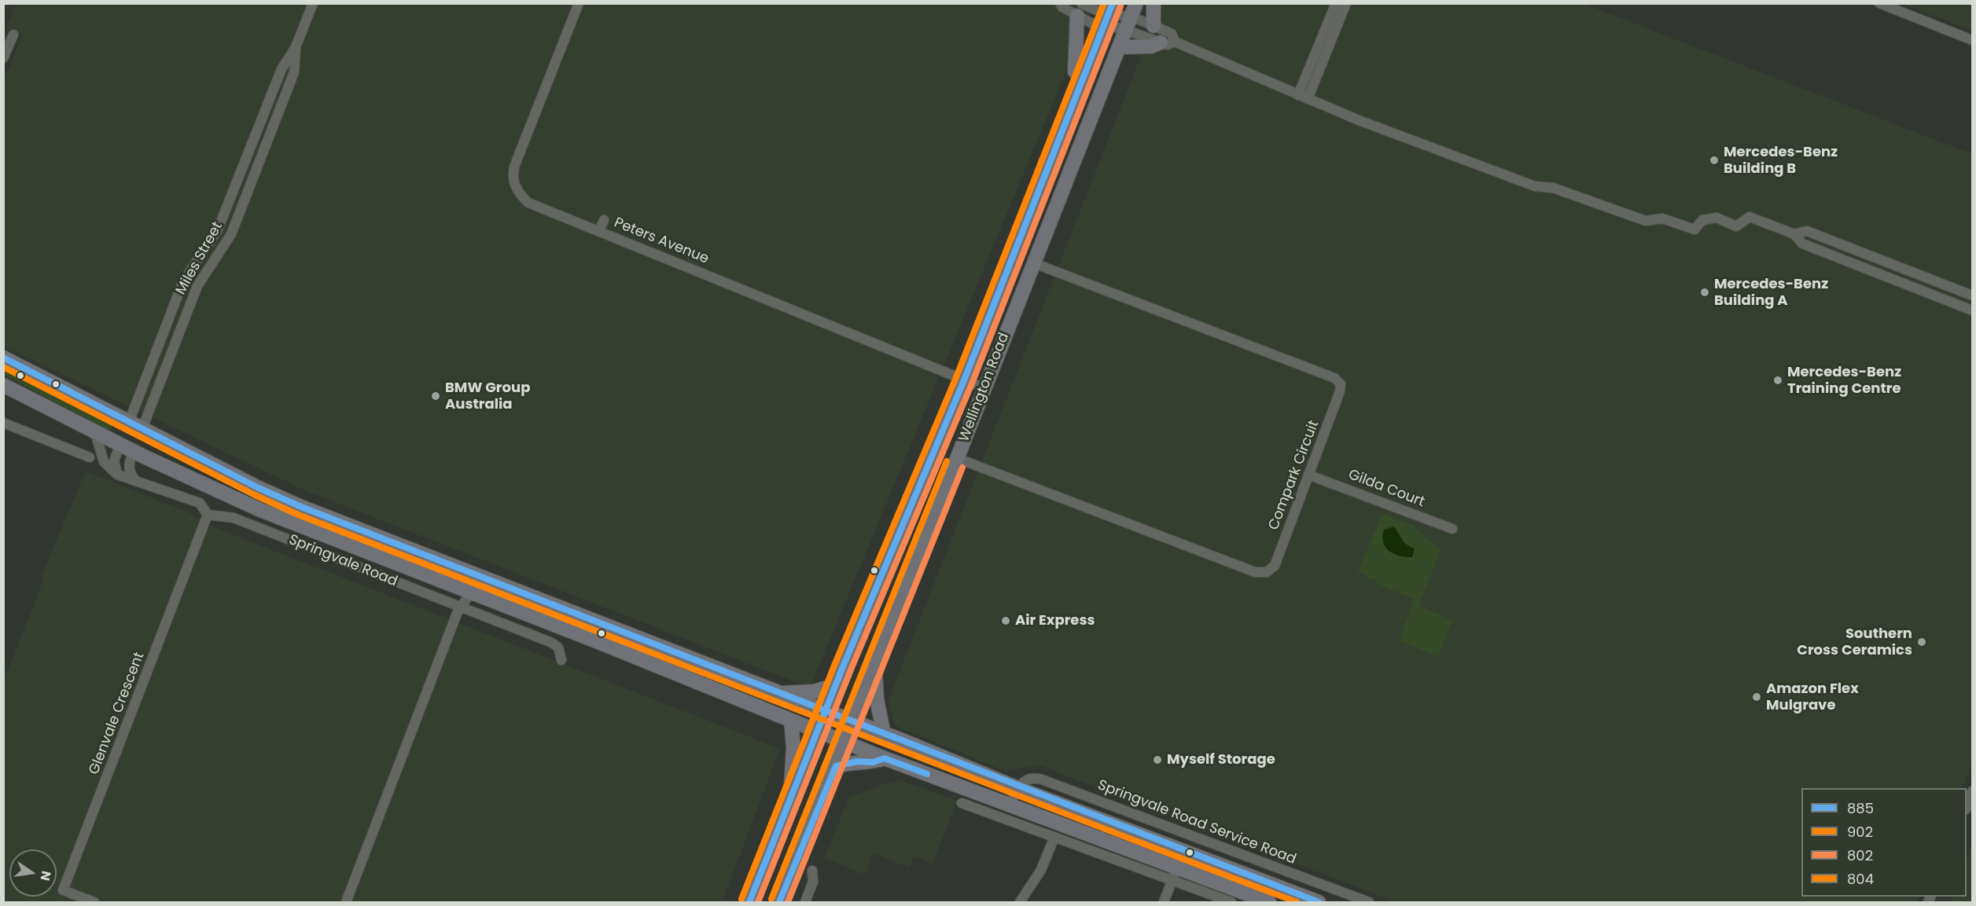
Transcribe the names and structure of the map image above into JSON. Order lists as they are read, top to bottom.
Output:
{
  "streets": {
    "highway": ["Wellington Road", "Springvale Road"],
    "street": [
      "Peters Avenue",
      "Miles Street",
      "Compark Circuit",
      "Gilda Court",
      "Glenvale Crescent",
      "Springvale Road Service Road"
    ]
  },
  "crossings": [
    ["Peters Avenue", "Wellington Road"],
    ["Wellington Road", "Compark Circuit"],
    ["Wellington Road", "Springvale Road"],
    ["Compark Circuit", "Gilda Court"],
    ["Springvale Road", "Glenvale Crescent"]
  ],
  "places": [
    "Mercedes-Benz Building B",
    "Mercedes-Benz Building A",
    "Mercedes-Benz Training Centre",
    "BMW Group Australia",
    "Air Express",
    "Southern Cross Ceramics",
    "Amazon Flex Mulgrave",
    "Myself Storage"
  ],
  "lines": [
    "transit line 885",
    "transit line 804",
    "transit line 802",
    "transit line 902"
  ],
  "legend": [
    "885",
    "902",
    "802",
    "804"
  ],
  "north": "right"
}
